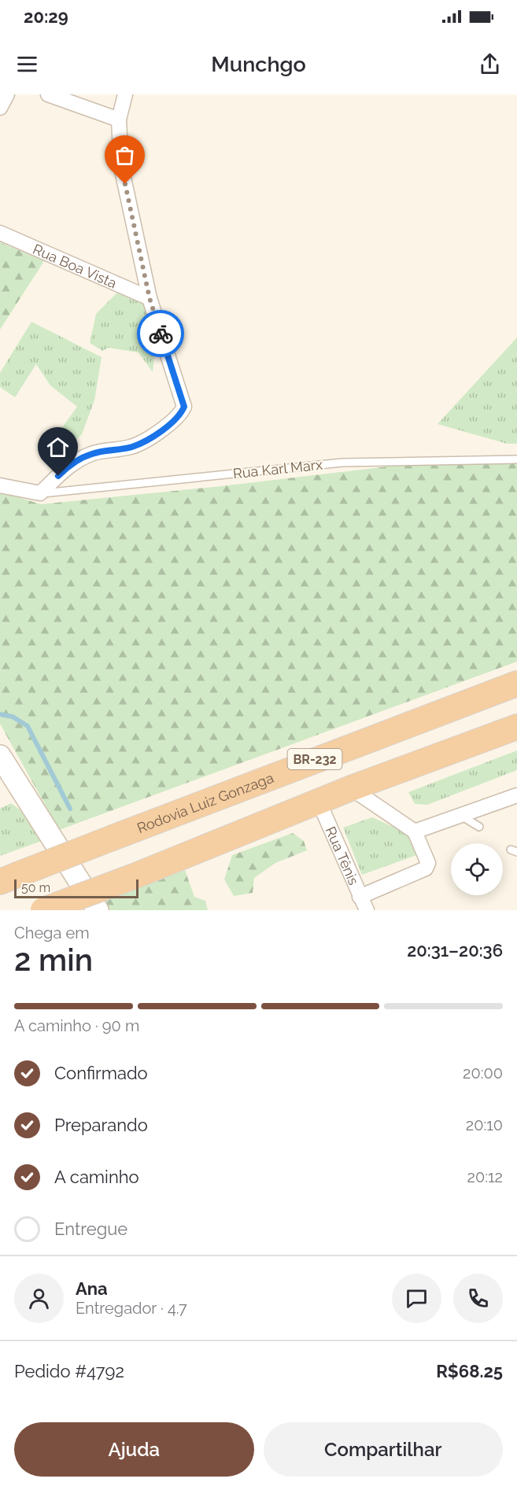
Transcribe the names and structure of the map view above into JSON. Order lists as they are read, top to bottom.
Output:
{
  "streets": {
    "highway": ["BR-232", "Rodovia Luiz Gonzaga"],
    "street": ["Rua Boa Vista", "Rua Tênis"],
    "lane": ["Rua Karl Marx"]
  },
  "crossings": [
    ["BR-232", "Rua Tênis"]
  ],
  "scale_bar": "50 m",
  "page": {
    "status": "20:29",
    "header": "Munchgo",
    "scale": "50 m",
    "heading": ["2 min", "Chega em", "20:31–20:36"],
    "panel": [
      "Ana",
      "Entregador · 4.7",
      "Pedido #4792",
      "R$68.25"
    ],
    "bar": "A caminho · 90 m",
    "list": [
      ["Confirmado", "20:00"],
      ["Preparando", "20:10"],
      ["A caminho", "20:12"],
      "Entregue"
    ],
    "buttons": ["Ajuda", "Compartilhar"]
  }
}
